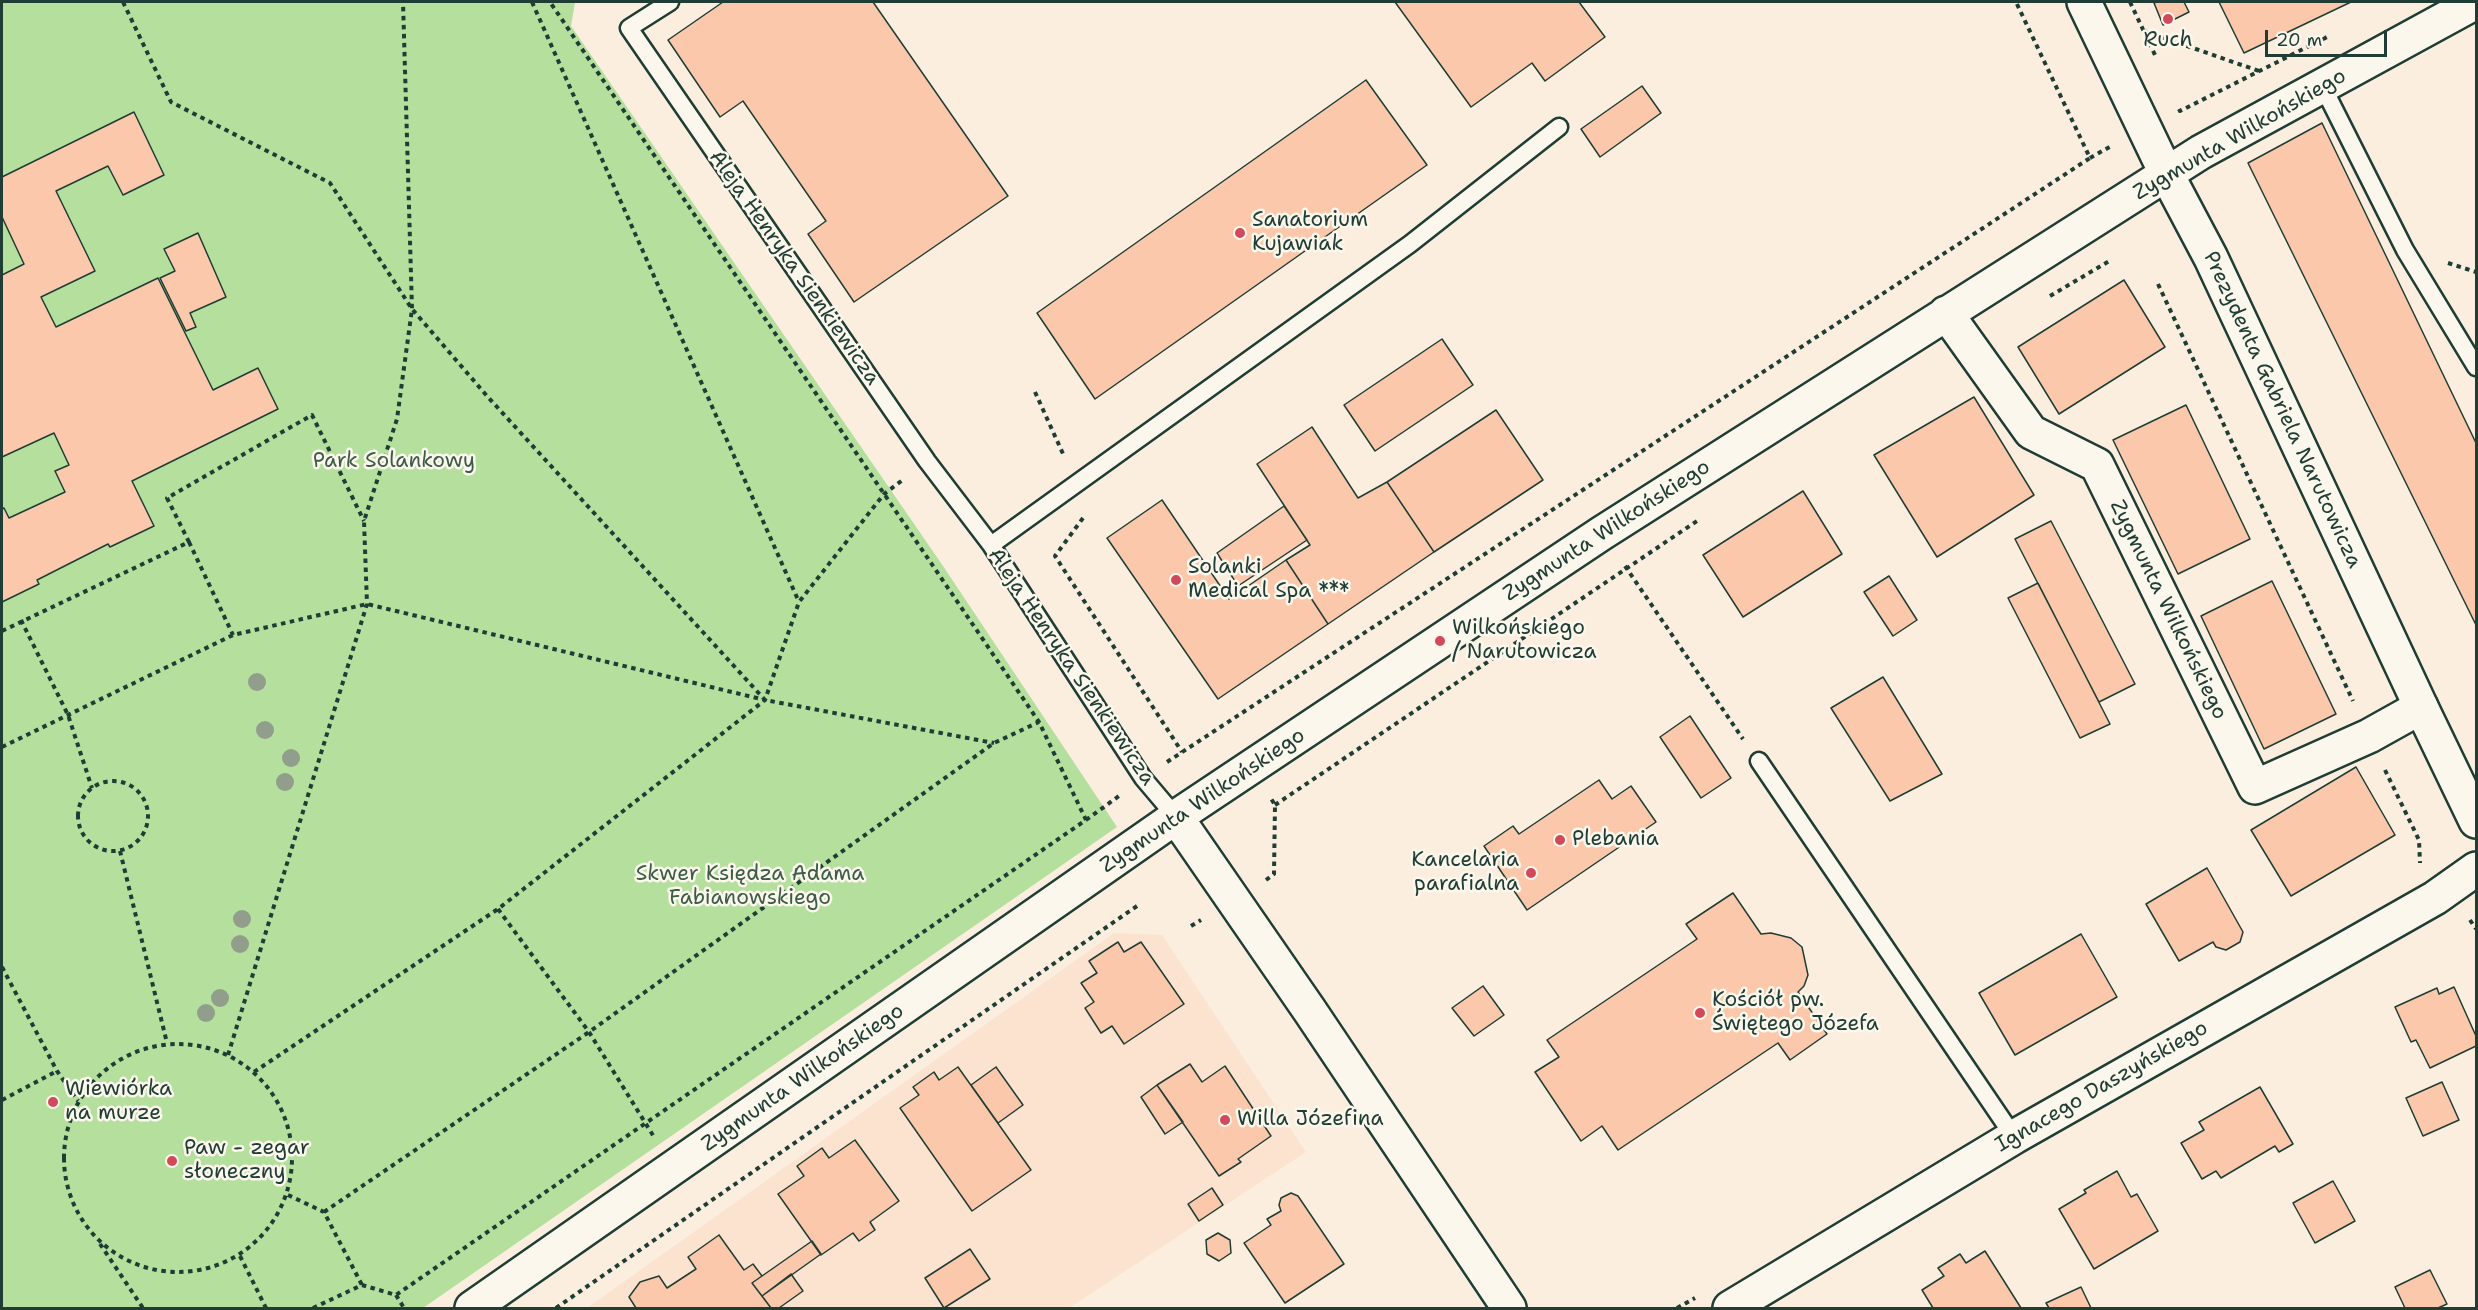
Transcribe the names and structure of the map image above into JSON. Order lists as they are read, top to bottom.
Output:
{
  "streets": {
    "street": [
      "Zygmunta Wilkońskiego",
      "Aleja Henryka Sienkiewicza",
      "Prezydenta Gabriela Narutowicza",
      "Ignacego Daszyńskiego"
    ]
  },
  "crossings": [
    ["Zygmunta Wilkońskiego", "Aleja Henryka Sienkiewicza"],
    ["Zygmunta Wilkońskiego", "Prezydenta Gabriela Narutowicza"]
  ],
  "parks": ["Park Solankowy", "Skwer Księdza Adama Fabianowskiego"],
  "places": [
    "Ruch",
    "Sanatorium Kujawiak",
    "Solanki Medical Spa ***",
    "Wilkońskiego / Narutowicza",
    "Plebania",
    "Kancelaria parafialna",
    "Kościół pw. Świętego Józefa",
    "Wiewiórka na murze",
    "Willa Józefina",
    "Paw - zegar słoneczny"
  ],
  "scale_bar": "20 m"
}
